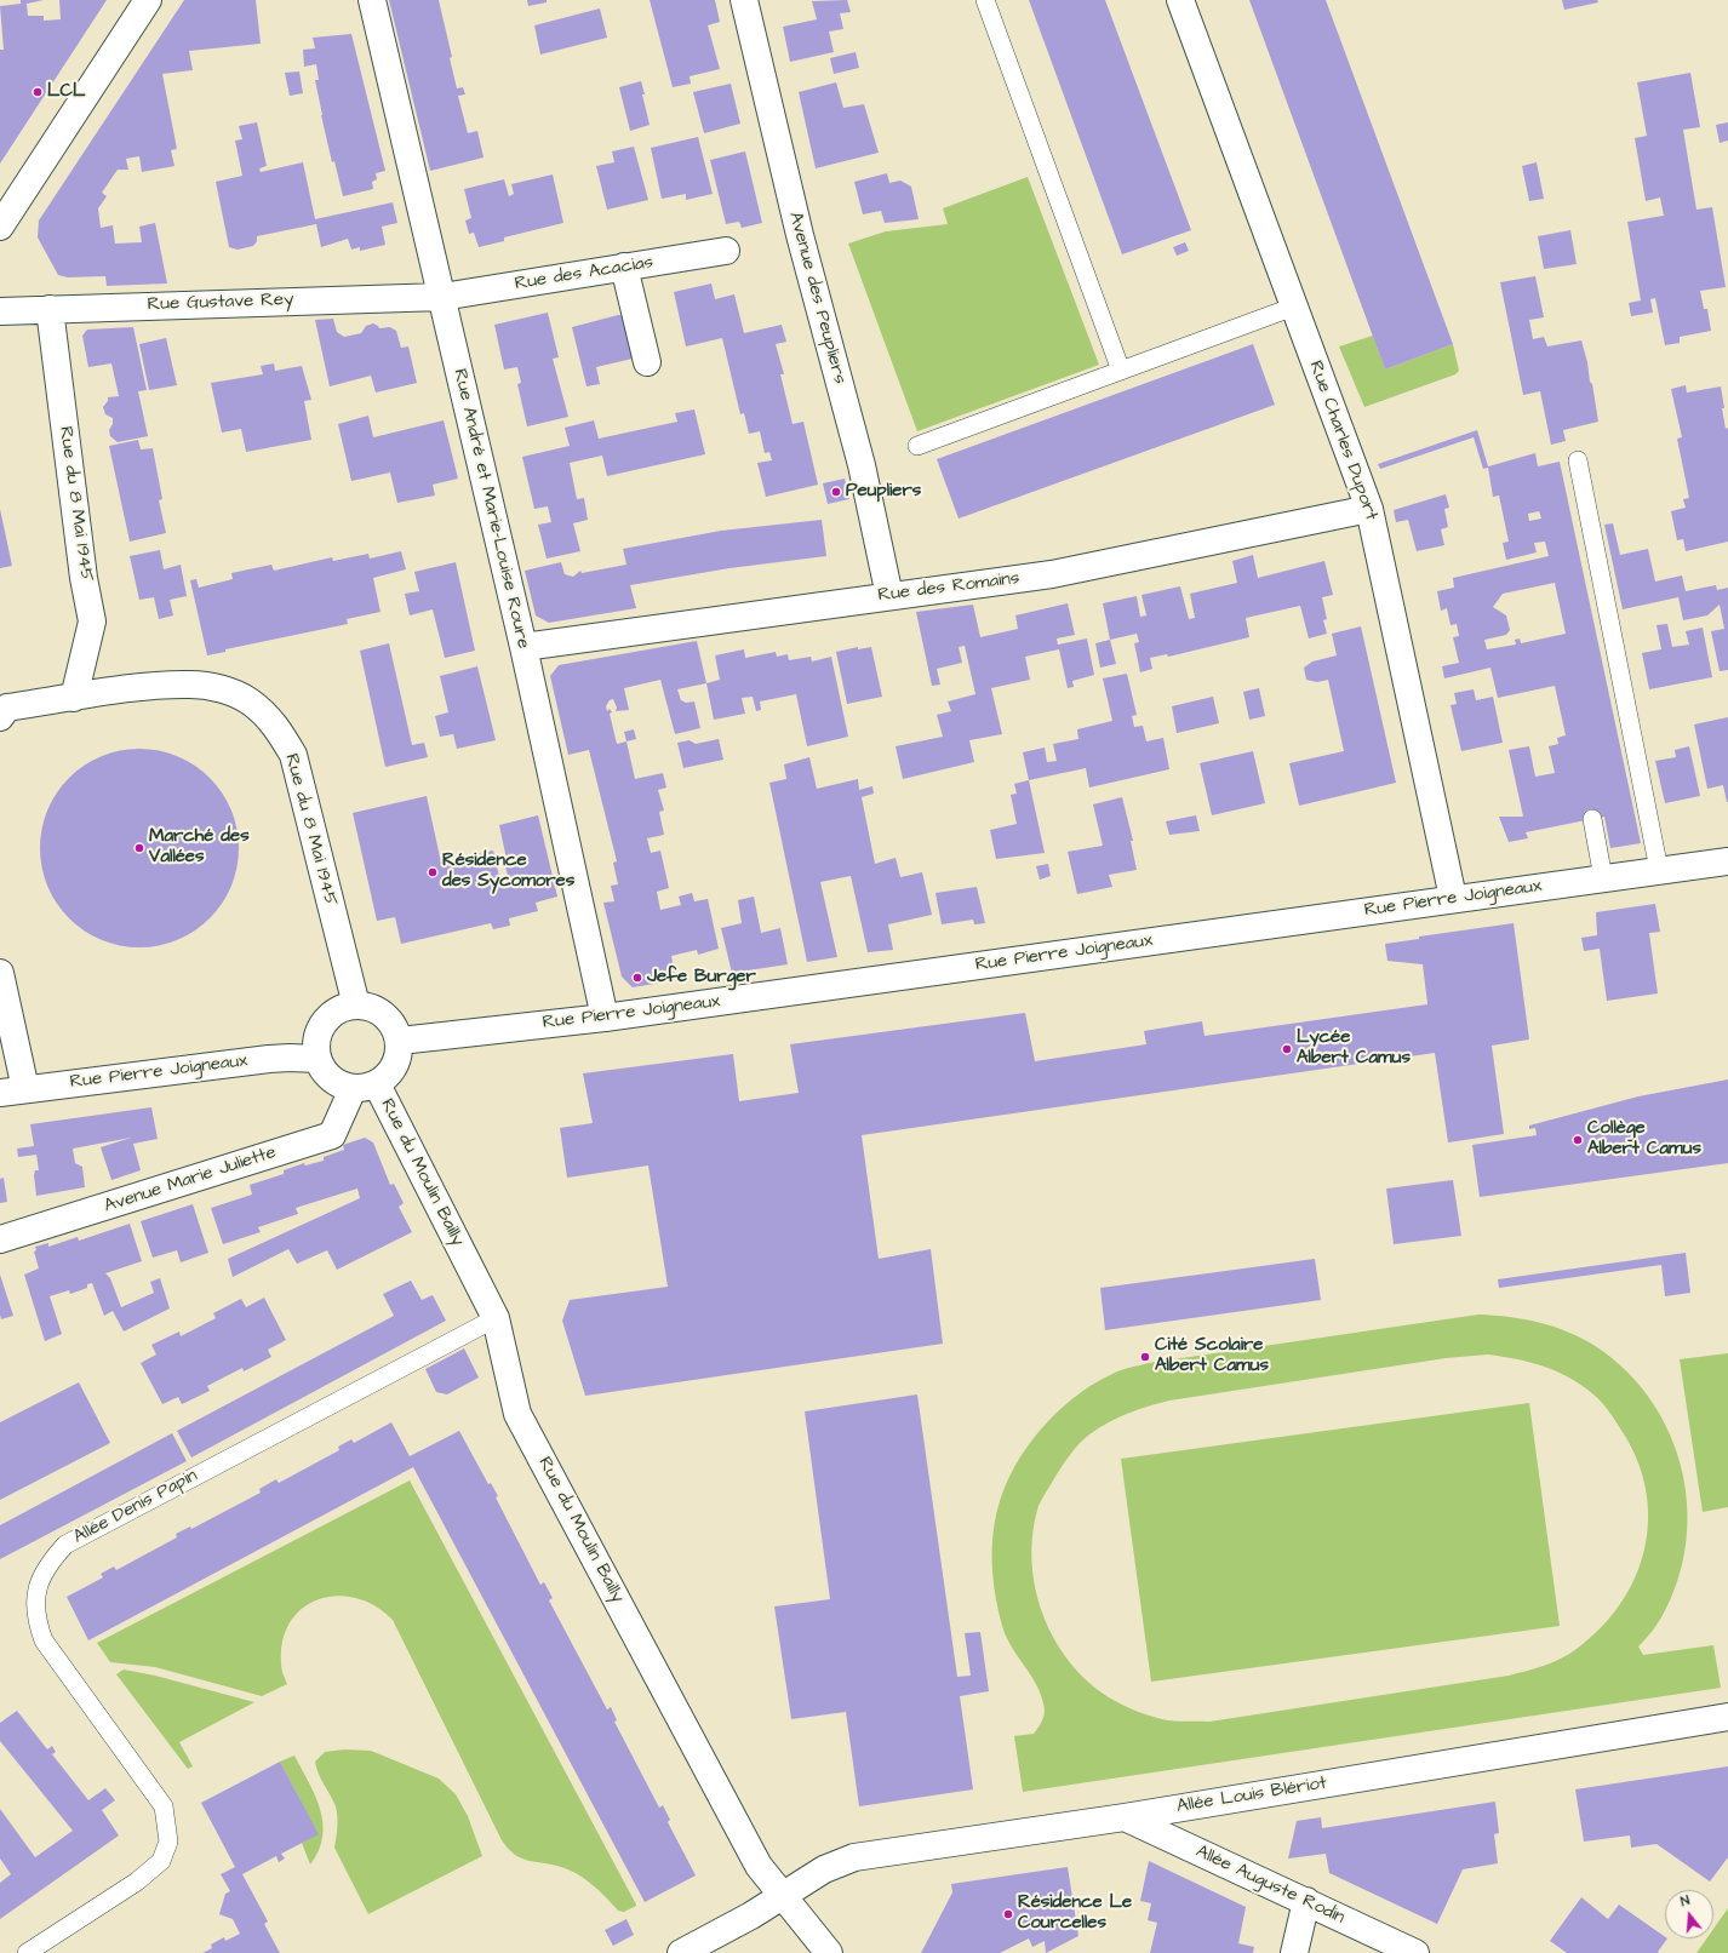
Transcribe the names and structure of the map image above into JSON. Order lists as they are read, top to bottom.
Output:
{
  "streets": {
    "street": [
      "Rue des Acacias",
      "Avenue des Peupliers",
      "Rue Gustave Rey",
      "Rue Charles Duport",
      "Rue du 8 Mai 1945",
      "Rue André et Marie-Louise Roure",
      "Rue des Romains",
      "Rue Pierre Joigneaux",
      "Rue du Moulin Bailly",
      "Avenue Marie Juliette",
      "Allée Louis Blériot",
      "Allée Auguste Rodin"
    ],
    "lane": ["Allée Denis Papin"]
  },
  "crossings": [
    ["Rue des Acacias", "Rue Gustave Rey"],
    ["Rue des Acacias", "Rue André et Marie-Louise Roure"],
    ["Avenue des Peupliers", "Rue des Romains"],
    ["Rue Gustave Rey", "Rue du 8 Mai 1945"],
    ["Rue Gustave Rey", "Rue André et Marie-Louise Roure"],
    ["Rue Charles Duport", "Rue des Romains"],
    ["Rue Charles Duport", "Rue Pierre Joigneaux"],
    ["Rue du 8 Mai 1945", "Rue Pierre Joigneaux"],
    ["Rue du 8 Mai 1945", "Rue du Moulin Bailly"],
    ["Rue du 8 Mai 1945", "Avenue Marie Juliette"],
    ["Rue André et Marie-Louise Roure", "Rue des Romains"],
    ["Rue André et Marie-Louise Roure", "Rue Pierre Joigneaux"],
    ["Rue Pierre Joigneaux", "Rue du Moulin Bailly"],
    ["Rue Pierre Joigneaux", "Avenue Marie Juliette"],
    ["Rue du Moulin Bailly", "Avenue Marie Juliette"],
    ["Rue du Moulin Bailly", "Allée Denis Papin"],
    ["Rue du Moulin Bailly", "Allée Louis Blériot"],
    ["Allée Louis Blériot", "Allée Auguste Rodin"]
  ],
  "places": [
    "LCL",
    "Peupliers",
    "Marché des Vallées",
    "Résidence des Sycomores",
    "Jefe Burger",
    "Lycée Albert Camus",
    "Collège Albert Camus",
    "Cité Scolaire Albert Camus",
    "Résidence Le Courcelles"
  ],
  "north": "top"
}
